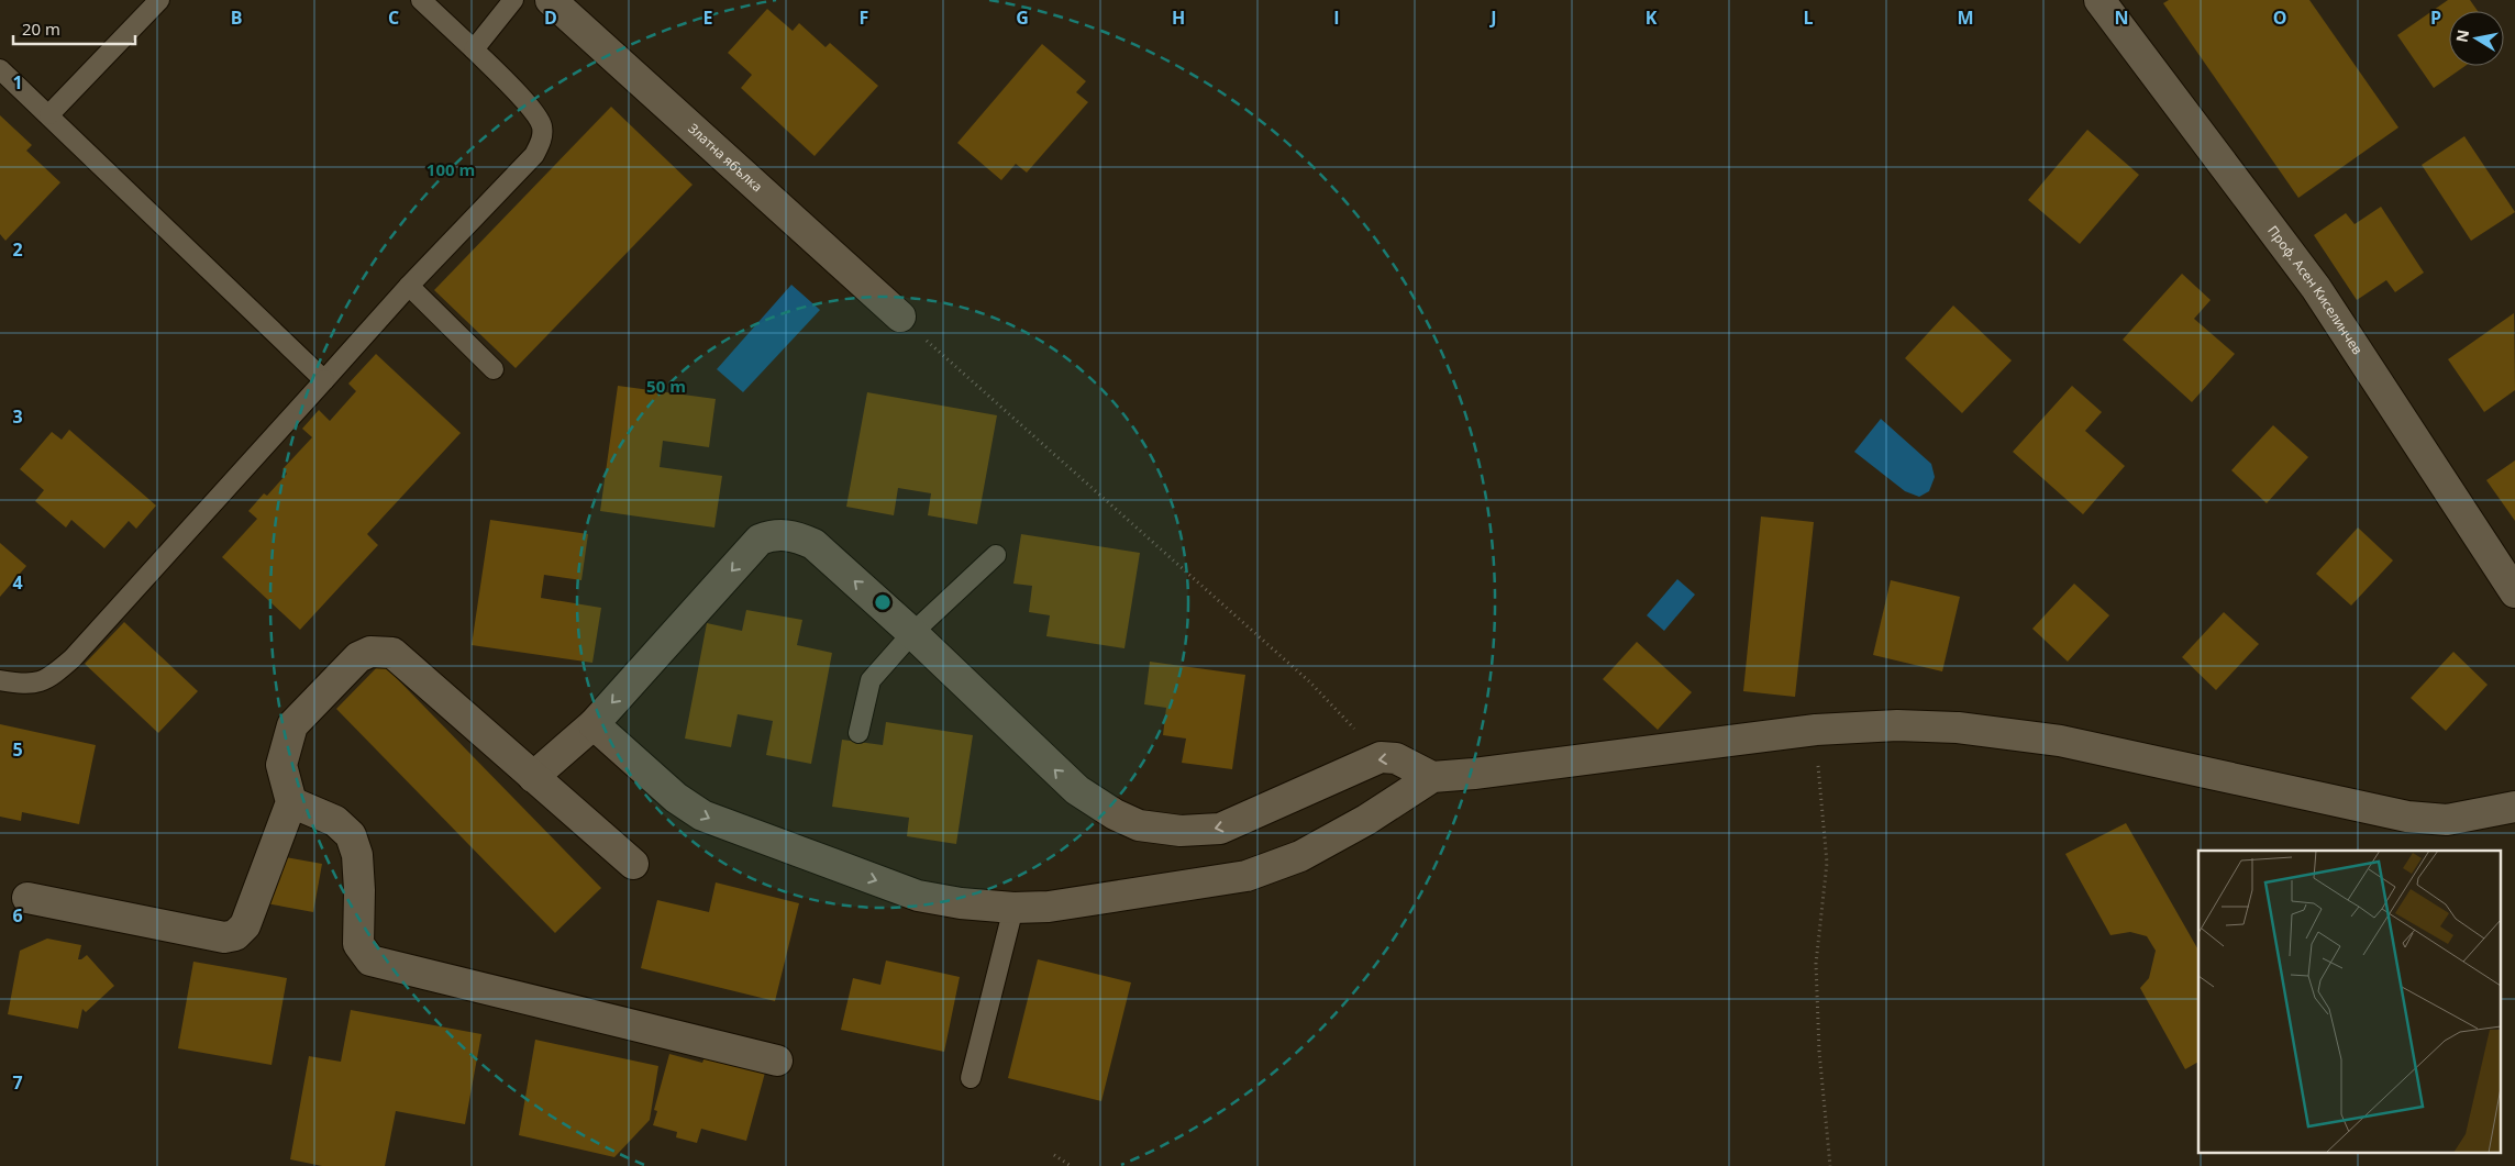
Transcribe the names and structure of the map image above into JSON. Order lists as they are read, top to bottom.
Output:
{
  "streets": {
    "street": ["Златна ябълка", "Проф. Асен Киселинчев"]
  },
  "scale_bar": "20 m",
  "north": "left",
  "grid": {
    "columns": [
      "B",
      "C",
      "D",
      "E",
      "F",
      "G",
      "H",
      "I",
      "J",
      "K",
      "L",
      "M",
      "N",
      "O",
      "P"
    ],
    "rows": [
      "1",
      "2",
      "3",
      "4",
      "5",
      "6",
      "7"
    ]
  },
  "rings": ["100 m", "50 m"]
}
